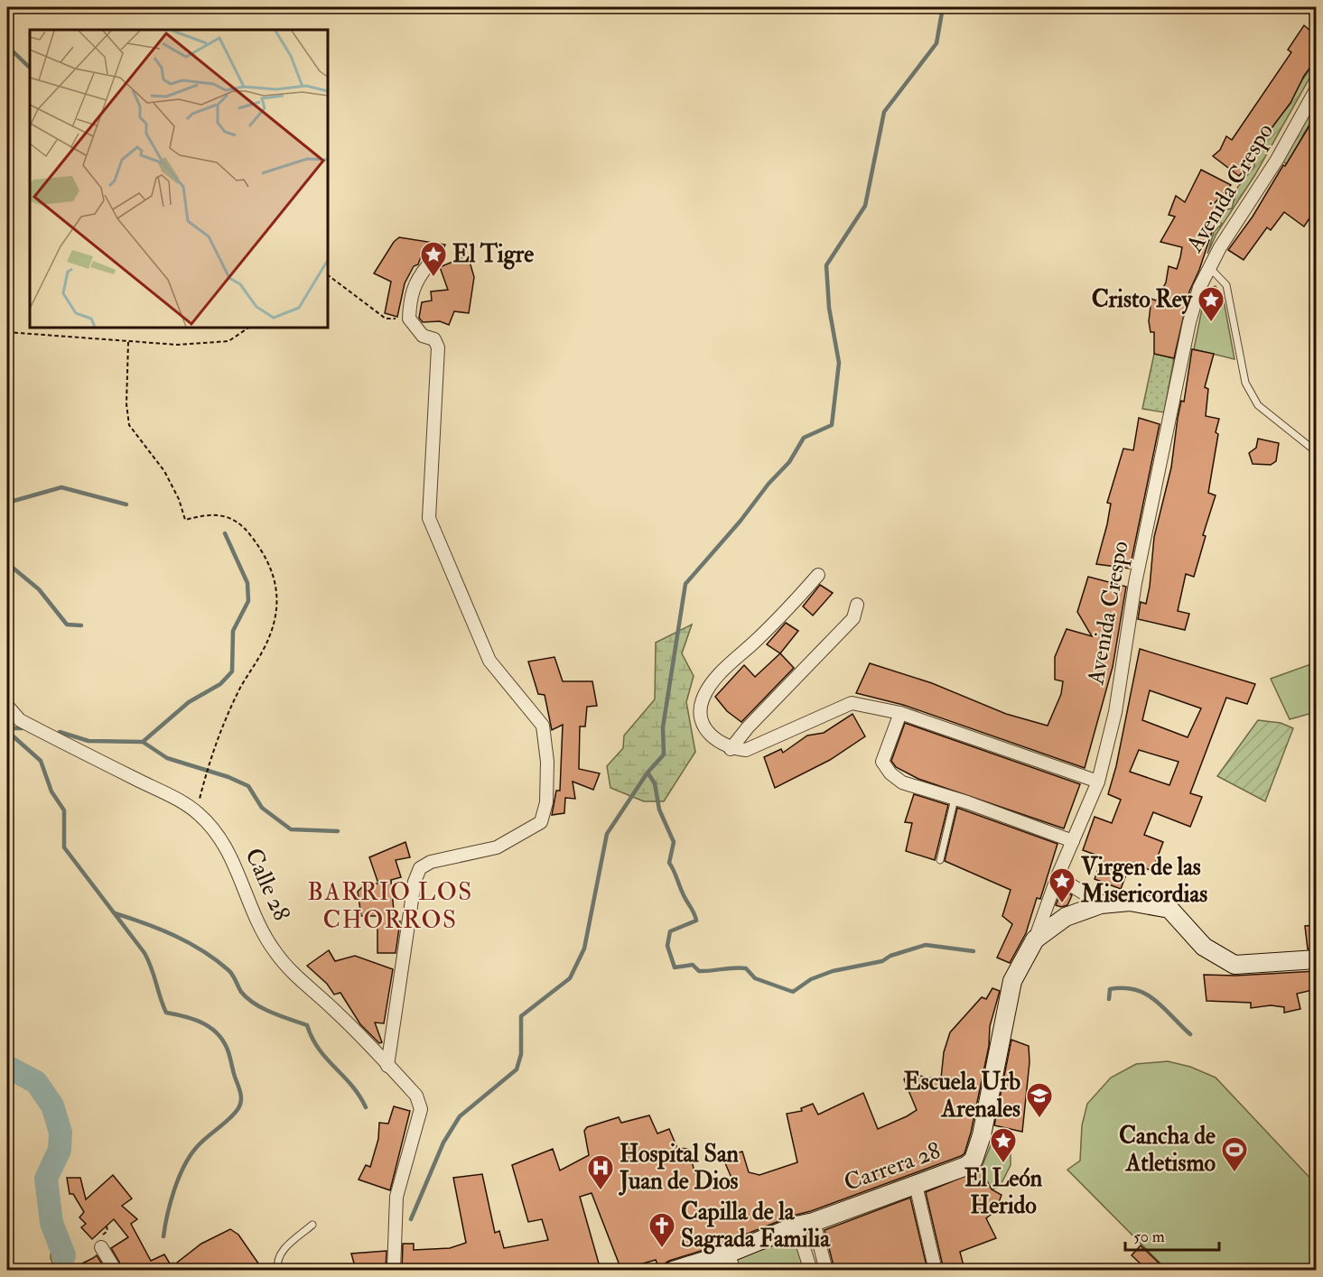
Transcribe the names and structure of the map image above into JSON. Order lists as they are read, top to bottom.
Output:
{
  "streets": {
    "main road": ["Avenida Crespo", "Carrera 28"],
    "street": ["Calle 28"]
  },
  "crossings": [
    ["Avenida Crespo", "Carrera 28"]
  ],
  "districts": ["BARRIO LOS CHORROS"],
  "places": {
    "place": [
      "El Tigre",
      "Cristo Rey",
      "Virgen de las Misericordias",
      "El León Herido"
    ],
    "school or university": ["Escuela Urb Arenales"],
    "sports": ["Cancha de Atletismo"],
    "hospital": ["Hospital San Juan de Dios"],
    "church": ["Capilla de la Sagrada Familia"]
  },
  "scale_bar": "50 m"
}
